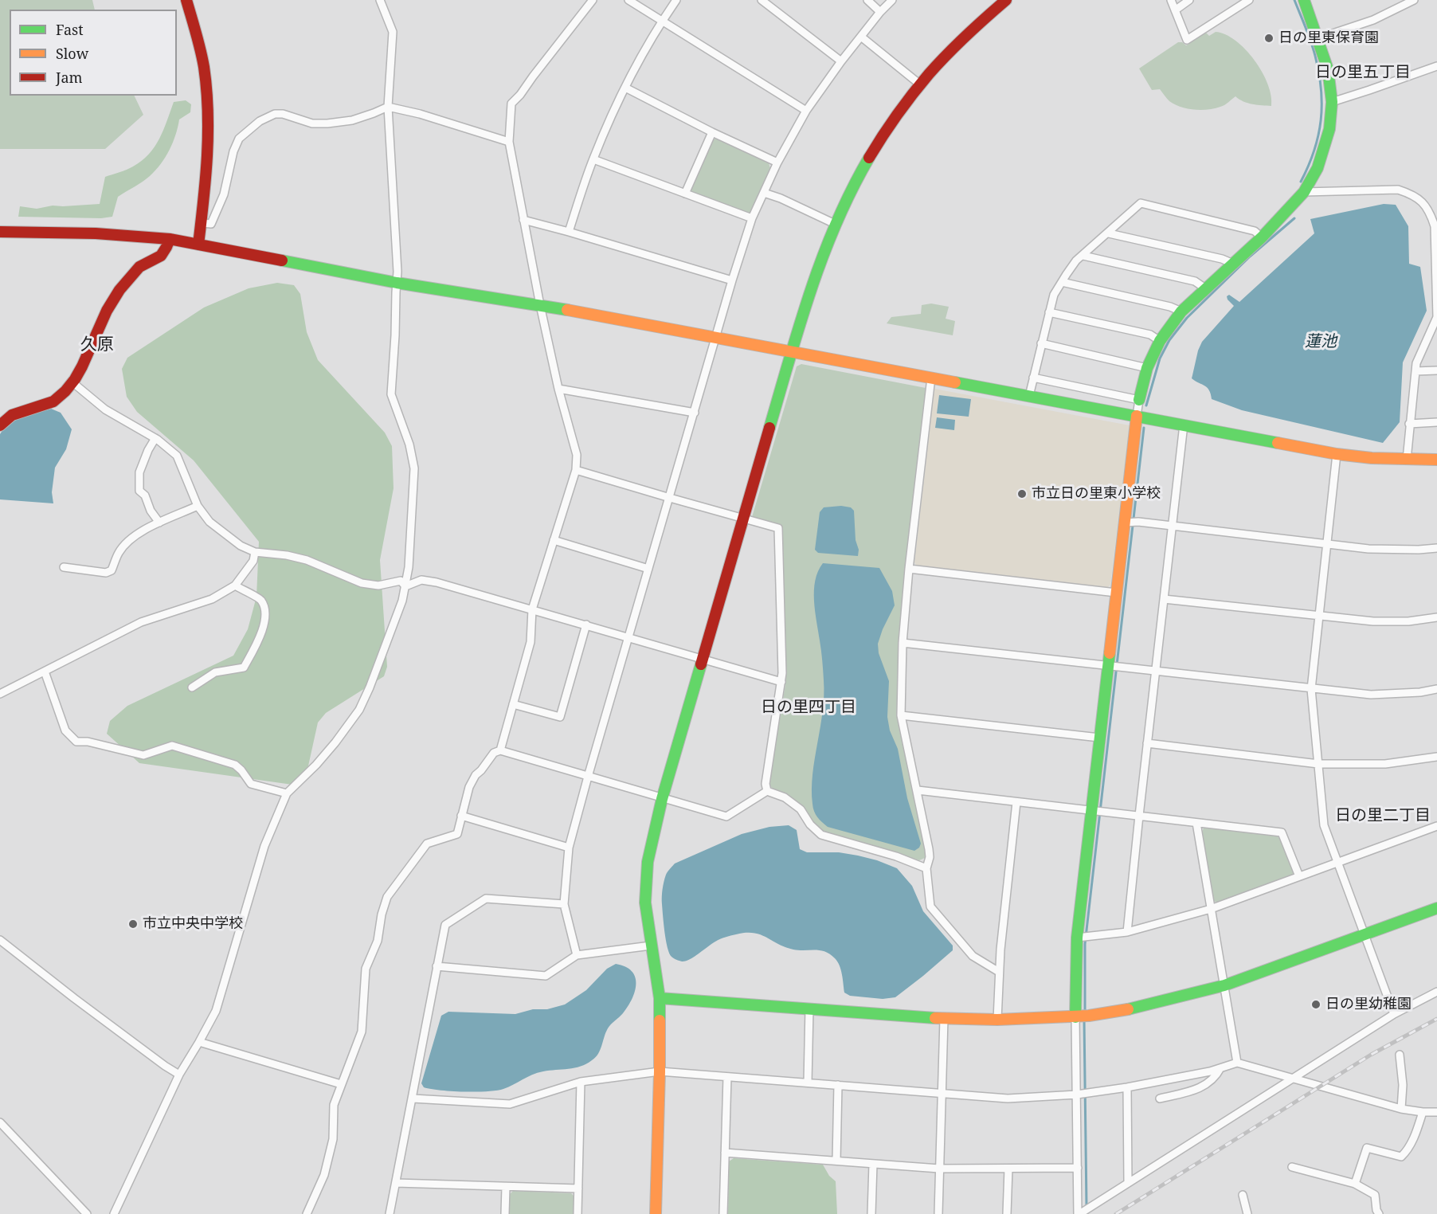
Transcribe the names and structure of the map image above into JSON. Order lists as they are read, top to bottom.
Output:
{
  "districts": [
    "日の里五丁目",
    "久原",
    "日の里四丁目",
    "日の里二丁目"
  ],
  "water": ["蓮池"],
  "places": [
    "日の里東保育園",
    "市立日の里東小学校",
    "市立中央中学校",
    "日の里幼稚園"
  ],
  "legend": ["Fast", "Slow", "Jam"]
}
